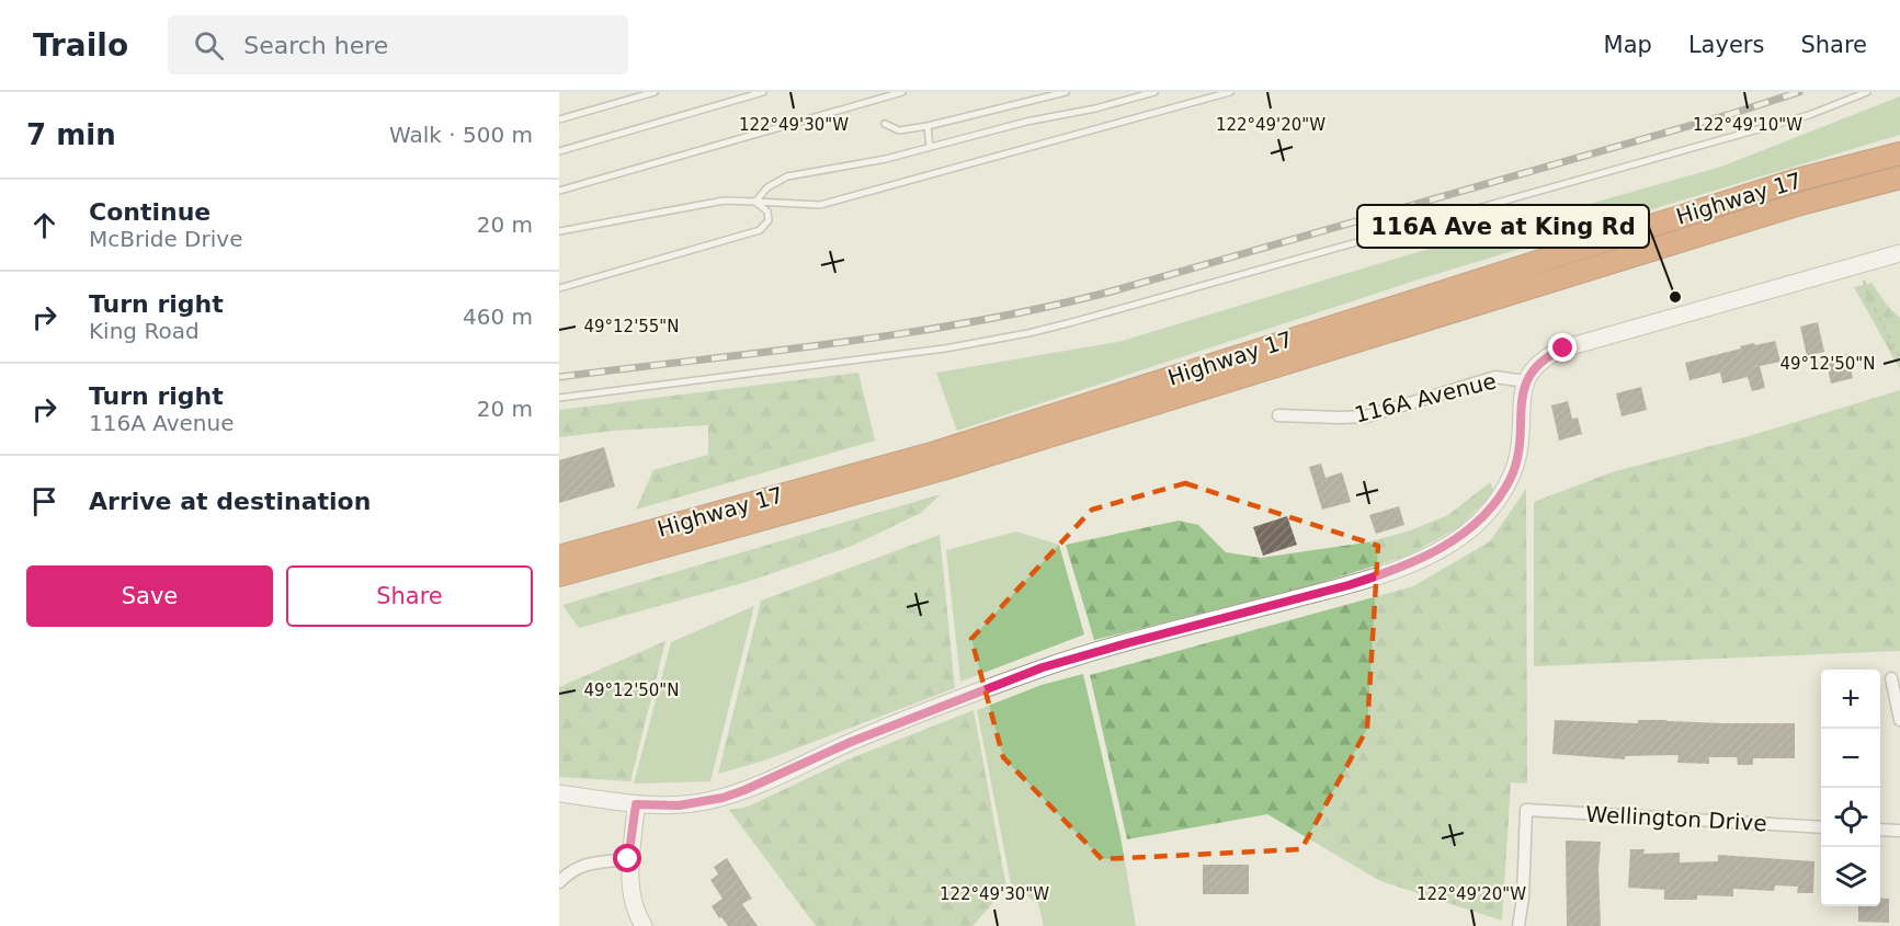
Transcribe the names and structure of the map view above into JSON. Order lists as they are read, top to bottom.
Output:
{
  "streets": {
    "highway": ["Highway 17"],
    "street": ["116A Avenue", "Wellington Drive"]
  },
  "places": ["116A Ave at King Rd"],
  "page": {
    "header": "Trailo",
    "search": "Search here",
    "nav": ["Map", "Layers", "Share"],
    "heading": ["7 min", "Walk · 500 m"],
    "list": [
      ["Continue", "McBride Drive", "20 m"],
      ["Turn right", "King Road", "460 m"],
      ["Turn right", "116A Avenue", "20 m"],
      "Arrive at destination"
    ],
    "buttons": ["Save", "Share"],
    "map_buttons": ["+", "−"]
  },
  "coordinates": [
    "122°49'30\"W",
    "122°49'20\"W",
    "122°49'10\"W",
    "49°12'55\"N",
    "49°12'50\"N"
  ]
}
